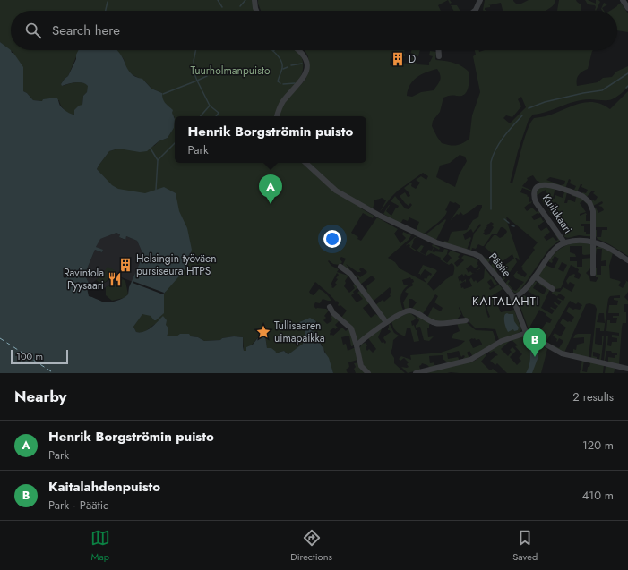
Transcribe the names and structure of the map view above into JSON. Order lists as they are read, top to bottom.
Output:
{
  "streets": {
    "street": ["Kuilukaari", "Päätie"]
  },
  "districts": ["KAITALAHTI"],
  "parks": ["Tuurholmanpuisto"],
  "places": {
    "building": ["D", "Helsingin työväen pursiseura HTPS"],
    "restaurant": ["Ravintola Pyysaari"],
    "place": ["Tullisaaren uimapaikka"]
  },
  "scale_bar": "100 m",
  "page": {
    "search": "Search here",
    "popup": ["Henrik Borgströmin puisto", "Park"],
    "pins": ["A", "B"],
    "scale": "100 m",
    "heading": ["Nearby", "2 results"],
    "list": [
      {
        "mark": "A",
        "name": "Henrik Borgströmin puisto",
        "note": "Park",
        "value": "120 m"
      },
      {
        "mark": "B",
        "name": "Kaitalahdenpuisto",
        "note": "Park · Päätie",
        "value": "410 m"
      }
    ],
    "nav": ["Map", "Directions", "Saved"]
  }
}
